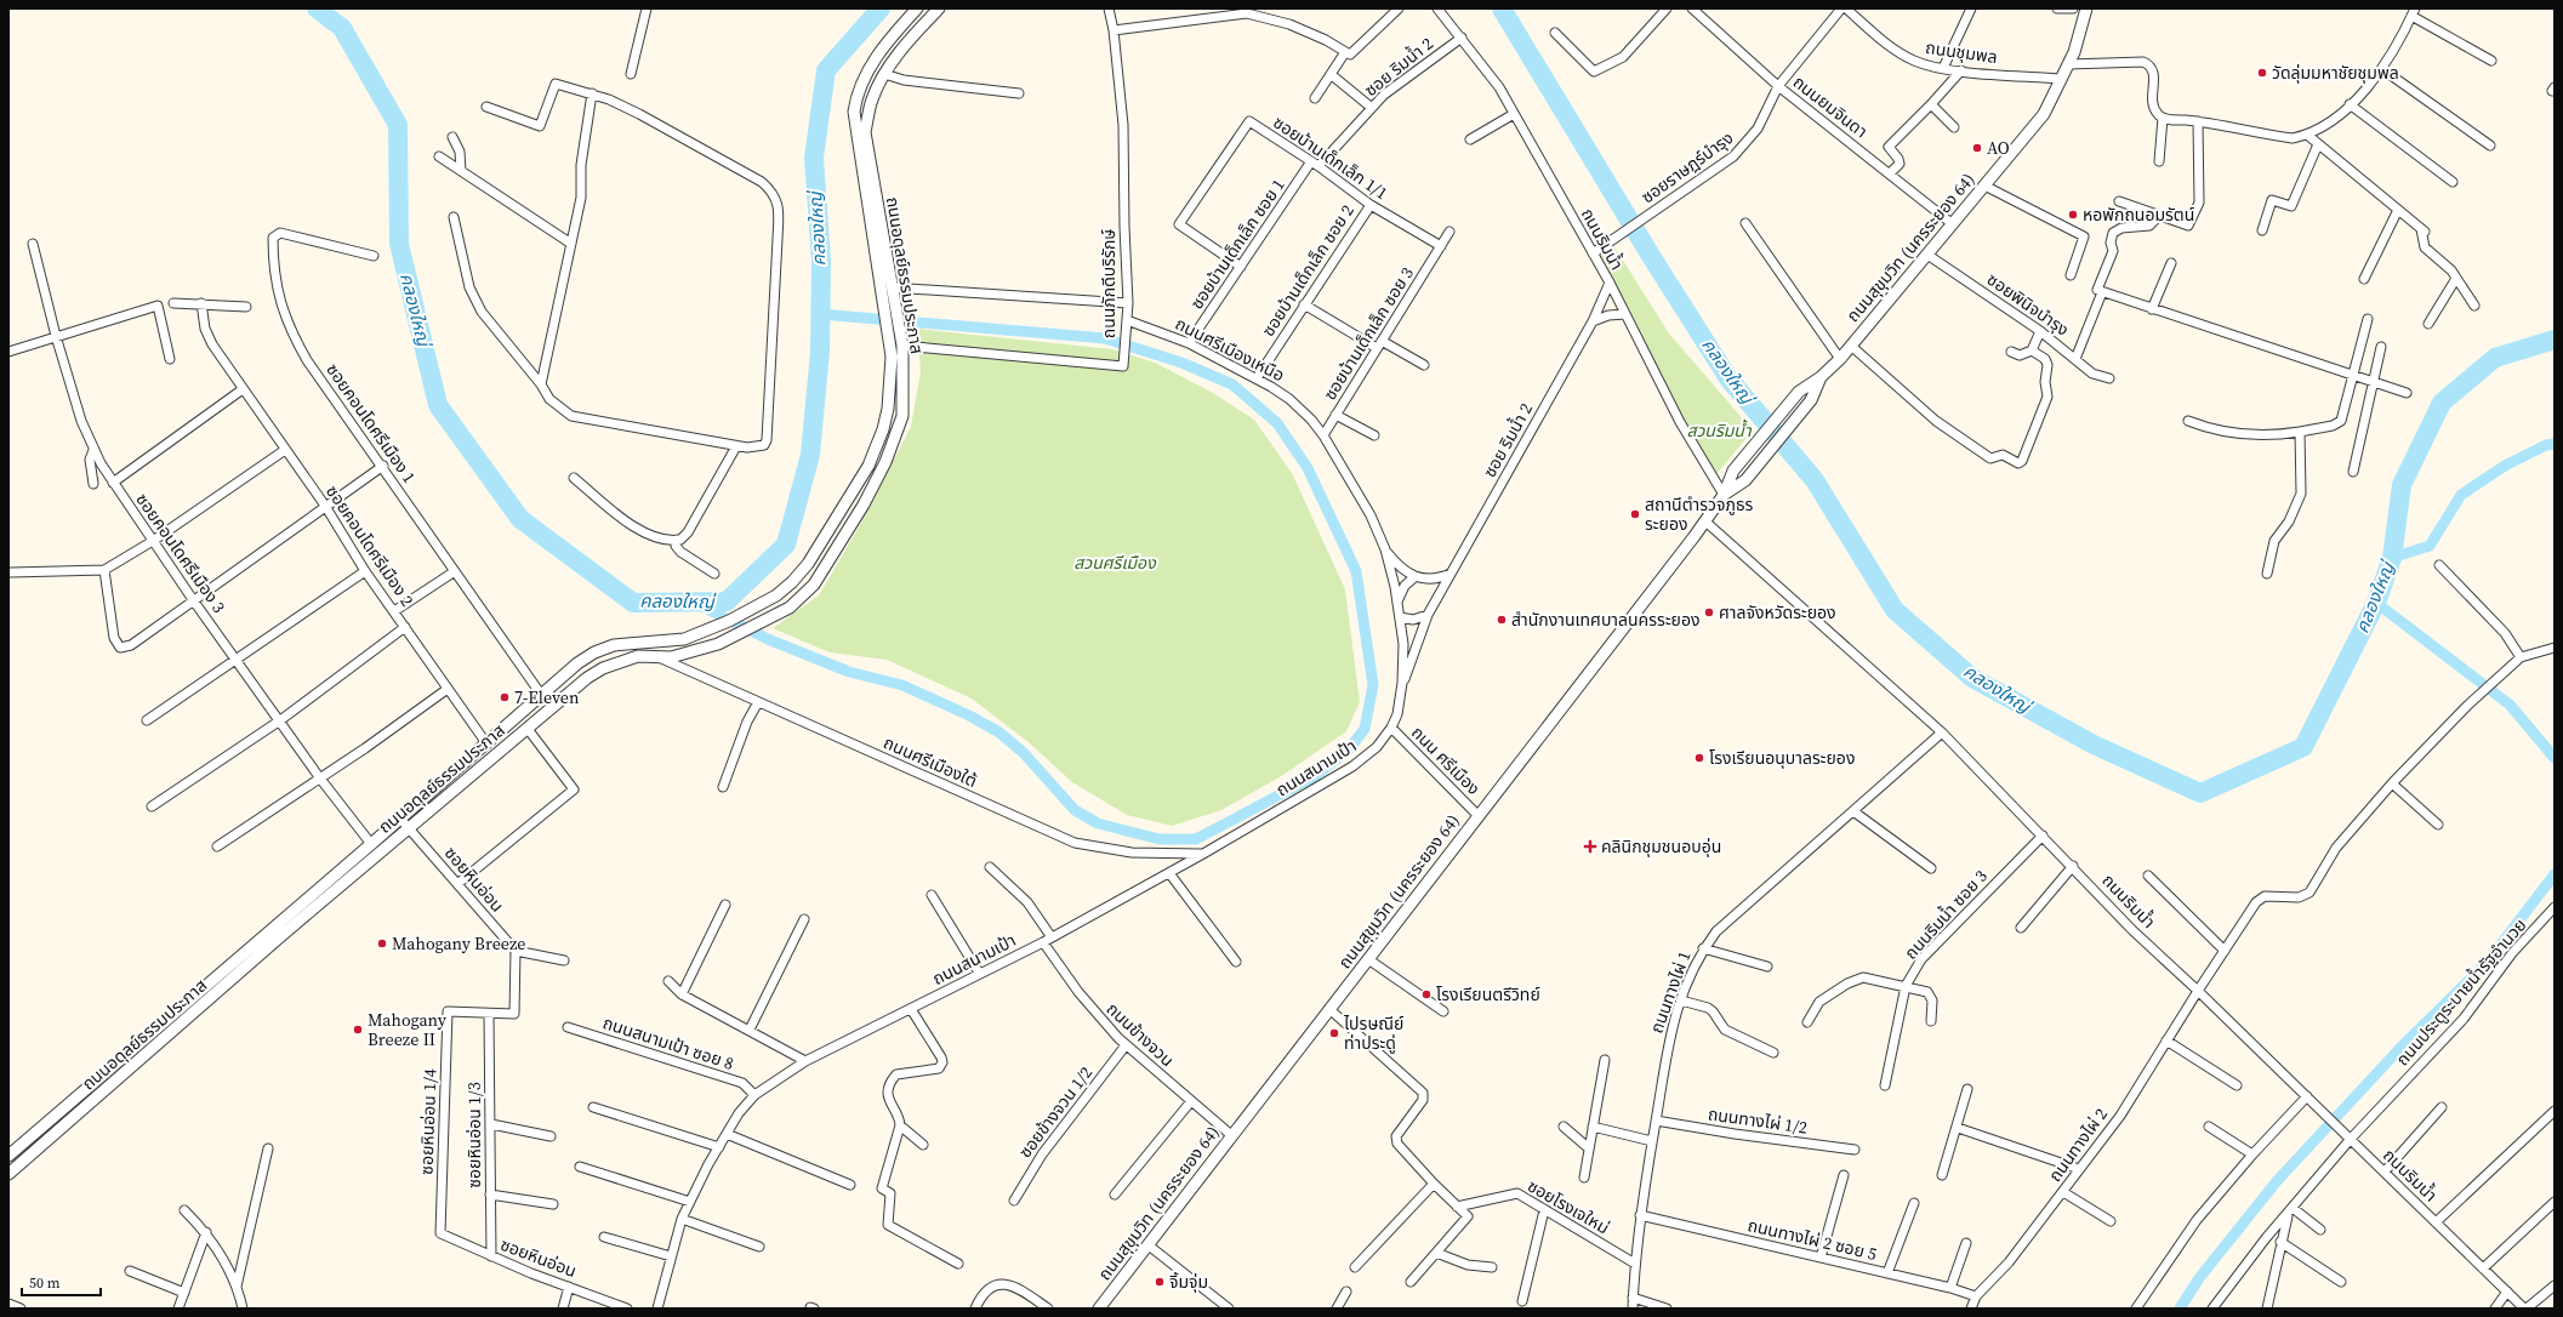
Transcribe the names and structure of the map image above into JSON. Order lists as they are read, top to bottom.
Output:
{
  "streets": {
    "street": [
      "ถนนชุมพล",
      "ซอย ริมน้ำ 2",
      "ถนนยมจินดา",
      "ซอยบ้านเด็กเล็ก 1/1",
      "ซอยราษฎร์บำรุง",
      "ถนนริมน้ำ",
      "ซอยบ้านเด็กเล็ก ซอย 1",
      "ถนนสุขุมวิท (นครระยอง 64)",
      "ซอยบ้านเด็กเล็ก ซอย 2",
      "ถนนอดุลย์ธรรมประภาส",
      "ถนนภักดีบริรักษ์",
      "ซอยพินิจบำรุง",
      "ซอยบ้านเด็กเล็ก ซอย 3",
      "ถนนศรีเมืองเหนือ",
      "ซอยคอนโดศรีเมือง 1",
      "ซอยคอนโดศรีเมือง 2",
      "ซอยคอนโดศรีเมือง 3",
      "ถนน ศรีเมือง",
      "ถนนศรีเมืองใต้",
      "ถนนสนามเป้า",
      "ซอยหินอ่อน",
      "ถนนริมน้ำ ซอย 3",
      "ถนนทางไผ่ 1",
      "ถนนประตูระบายน้ำรัฐอำนวย",
      "ถนนข้างจวน",
      "ถนนสนามเป้า ซอย 8",
      "ซอยข้างจวน 1/2",
      "ถนนทางไผ่ 1/2",
      "ซอยหินอ่อน 1/4",
      "ซอยหินอ่อน 1/3",
      "ถนนทางไผ่ 2",
      "ซอยโรงเจใหม่",
      "ถนนทางไผ่ 2 ซอย 5"
    ]
  },
  "crossings": [
    ["ถนนชุมพล", "ถนนสุขุมวิท (นครระยอง 64)"],
    ["ซอย ริมน้ำ 2", "ซอยบ้านเด็กเล็ก 1/1"],
    ["ซอย ริมน้ำ 2", "ถนนริมน้ำ"],
    ["ซอย ริมน้ำ 2", "ซอยบ้านเด็กเล็ก ซอย 1"],
    ["ซอย ริมน้ำ 2", "ถนนศรีเมืองเหนือ"],
    ["ถนนยมจินดา", "ซอยราษฎร์บำรุง"],
    ["ถนนยมจินดา", "ถนนสุขุมวิท (นครระยอง 64)"],
    ["ซอยบ้านเด็กเล็ก 1/1", "ซอยบ้านเด็กเล็ก ซอย 1"],
    ["ซอยบ้านเด็กเล็ก 1/1", "ซอยบ้านเด็กเล็ก ซอย 2"],
    ["ซอยบ้านเด็กเล็ก 1/1", "ซอยบ้านเด็กเล็ก ซอย 3"],
    ["ซอยราษฎร์บำรุง", "ถนนริมน้ำ"],
    ["ถนนริมน้ำ", "ถนนสุขุมวิท (นครระยอง 64)"],
    ["ถนนริมน้ำ", "ถนนริมน้ำ ซอย 3"],
    ["ถนนริมน้ำ", "ถนนทางไผ่ 1"],
    ["ถนนริมน้ำ", "ถนนประตูระบายน้ำรัฐอำนวย"],
    ["ถนนริมน้ำ", "ถนนทางไผ่ 2"],
    ["ซอยบ้านเด็กเล็ก ซอย 1", "ถนนศรีเมืองเหนือ"],
    ["ถนนสุขุมวิท (นครระยอง 64)", "ซอยพินิจบำรุง"],
    ["ถนนสุขุมวิท (นครระยอง 64)", "ถนน ศรีเมือง"],
    ["ถนนสุขุมวิท (นครระยอง 64)", "ถนนข้างจวน"],
    ["ซอยบ้านเด็กเล็ก ซอย 2", "ถนนศรีเมืองเหนือ"],
    ["ถนนอดุลย์ธรรมประภาส", "ถนนภักดีบริรักษ์"],
    ["ถนนอดุลย์ธรรมประภาส", "ซอยคอนโดศรีเมือง 1"],
    ["ถนนอดุลย์ธรรมประภาส", "ซอยคอนโดศรีเมือง 2"],
    ["ถนนอดุลย์ธรรมประภาส", "ซอยคอนโดศรีเมือง 3"],
    ["ถนนอดุลย์ธรรมประภาส", "ถนนศรีเมืองใต้"],
    ["ถนนอดุลย์ธรรมประภาส", "ซอยหินอ่อน"],
    ["ถนนภักดีบริรักษ์", "ถนนศรีเมืองเหนือ"],
    ["ซอยบ้านเด็กเล็ก ซอย 3", "ถนนศรีเมืองเหนือ"],
    ["ถนนศรีเมืองเหนือ", "ถนนสนามเป้า"],
    ["ถนน ศรีเมือง", "ถนนสนามเป้า"],
    ["ถนนศรีเมืองใต้", "ถนนสนามเป้า"],
    ["ถนนสนามเป้า", "ถนนข้างจวน"],
    ["ถนนสนามเป้า", "ถนนสนามเป้า ซอย 8"],
    ["ซอยหินอ่อน", "ซอยหินอ่อน 1/4"],
    ["ซอยหินอ่อน", "ซอยหินอ่อน 1/3"],
    ["ถนนทางไผ่ 1", "ถนนทางไผ่ 1/2"],
    ["ถนนทางไผ่ 1", "ซอยโรงเจใหม่"],
    ["ถนนทางไผ่ 1", "ถนนทางไผ่ 2 ซอย 5"],
    ["ถนนข้างจวน", "ซอยข้างจวน 1/2"],
    ["ซอยหินอ่อน 1/4", "ซอยหินอ่อน 1/3"],
    ["ถนนทางไผ่ 2", "ถนนทางไผ่ 2 ซอย 5"]
  ],
  "water": ["คลองใหญ่"],
  "parks": ["สวนริมน้ำ", "สวนศรีเมือง"],
  "places": {
    "other": [
      "วัดลุ่มมหาชัยชุมพล",
      "AO",
      "หอพักถนอมรัตน์",
      "สถานีตำรวจภูธร ระยอง",
      "ศาลจังหวัดระยอง",
      "สำนักงานเทศบาลนครระยอง",
      "7-Eleven",
      "โรงเรียนอนุบาลระยอง",
      "Mahogany Breeze",
      "โรงเรียนตรีวิทย์",
      "Mahogany Breeze II",
      "ไปรษณีย์ ท่าประดู่",
      "จิ้มจุ่ม"
    ],
    "health": ["คลินิกชุมชนอบอุ่น"]
  },
  "scale_bar": "50 m"
}
